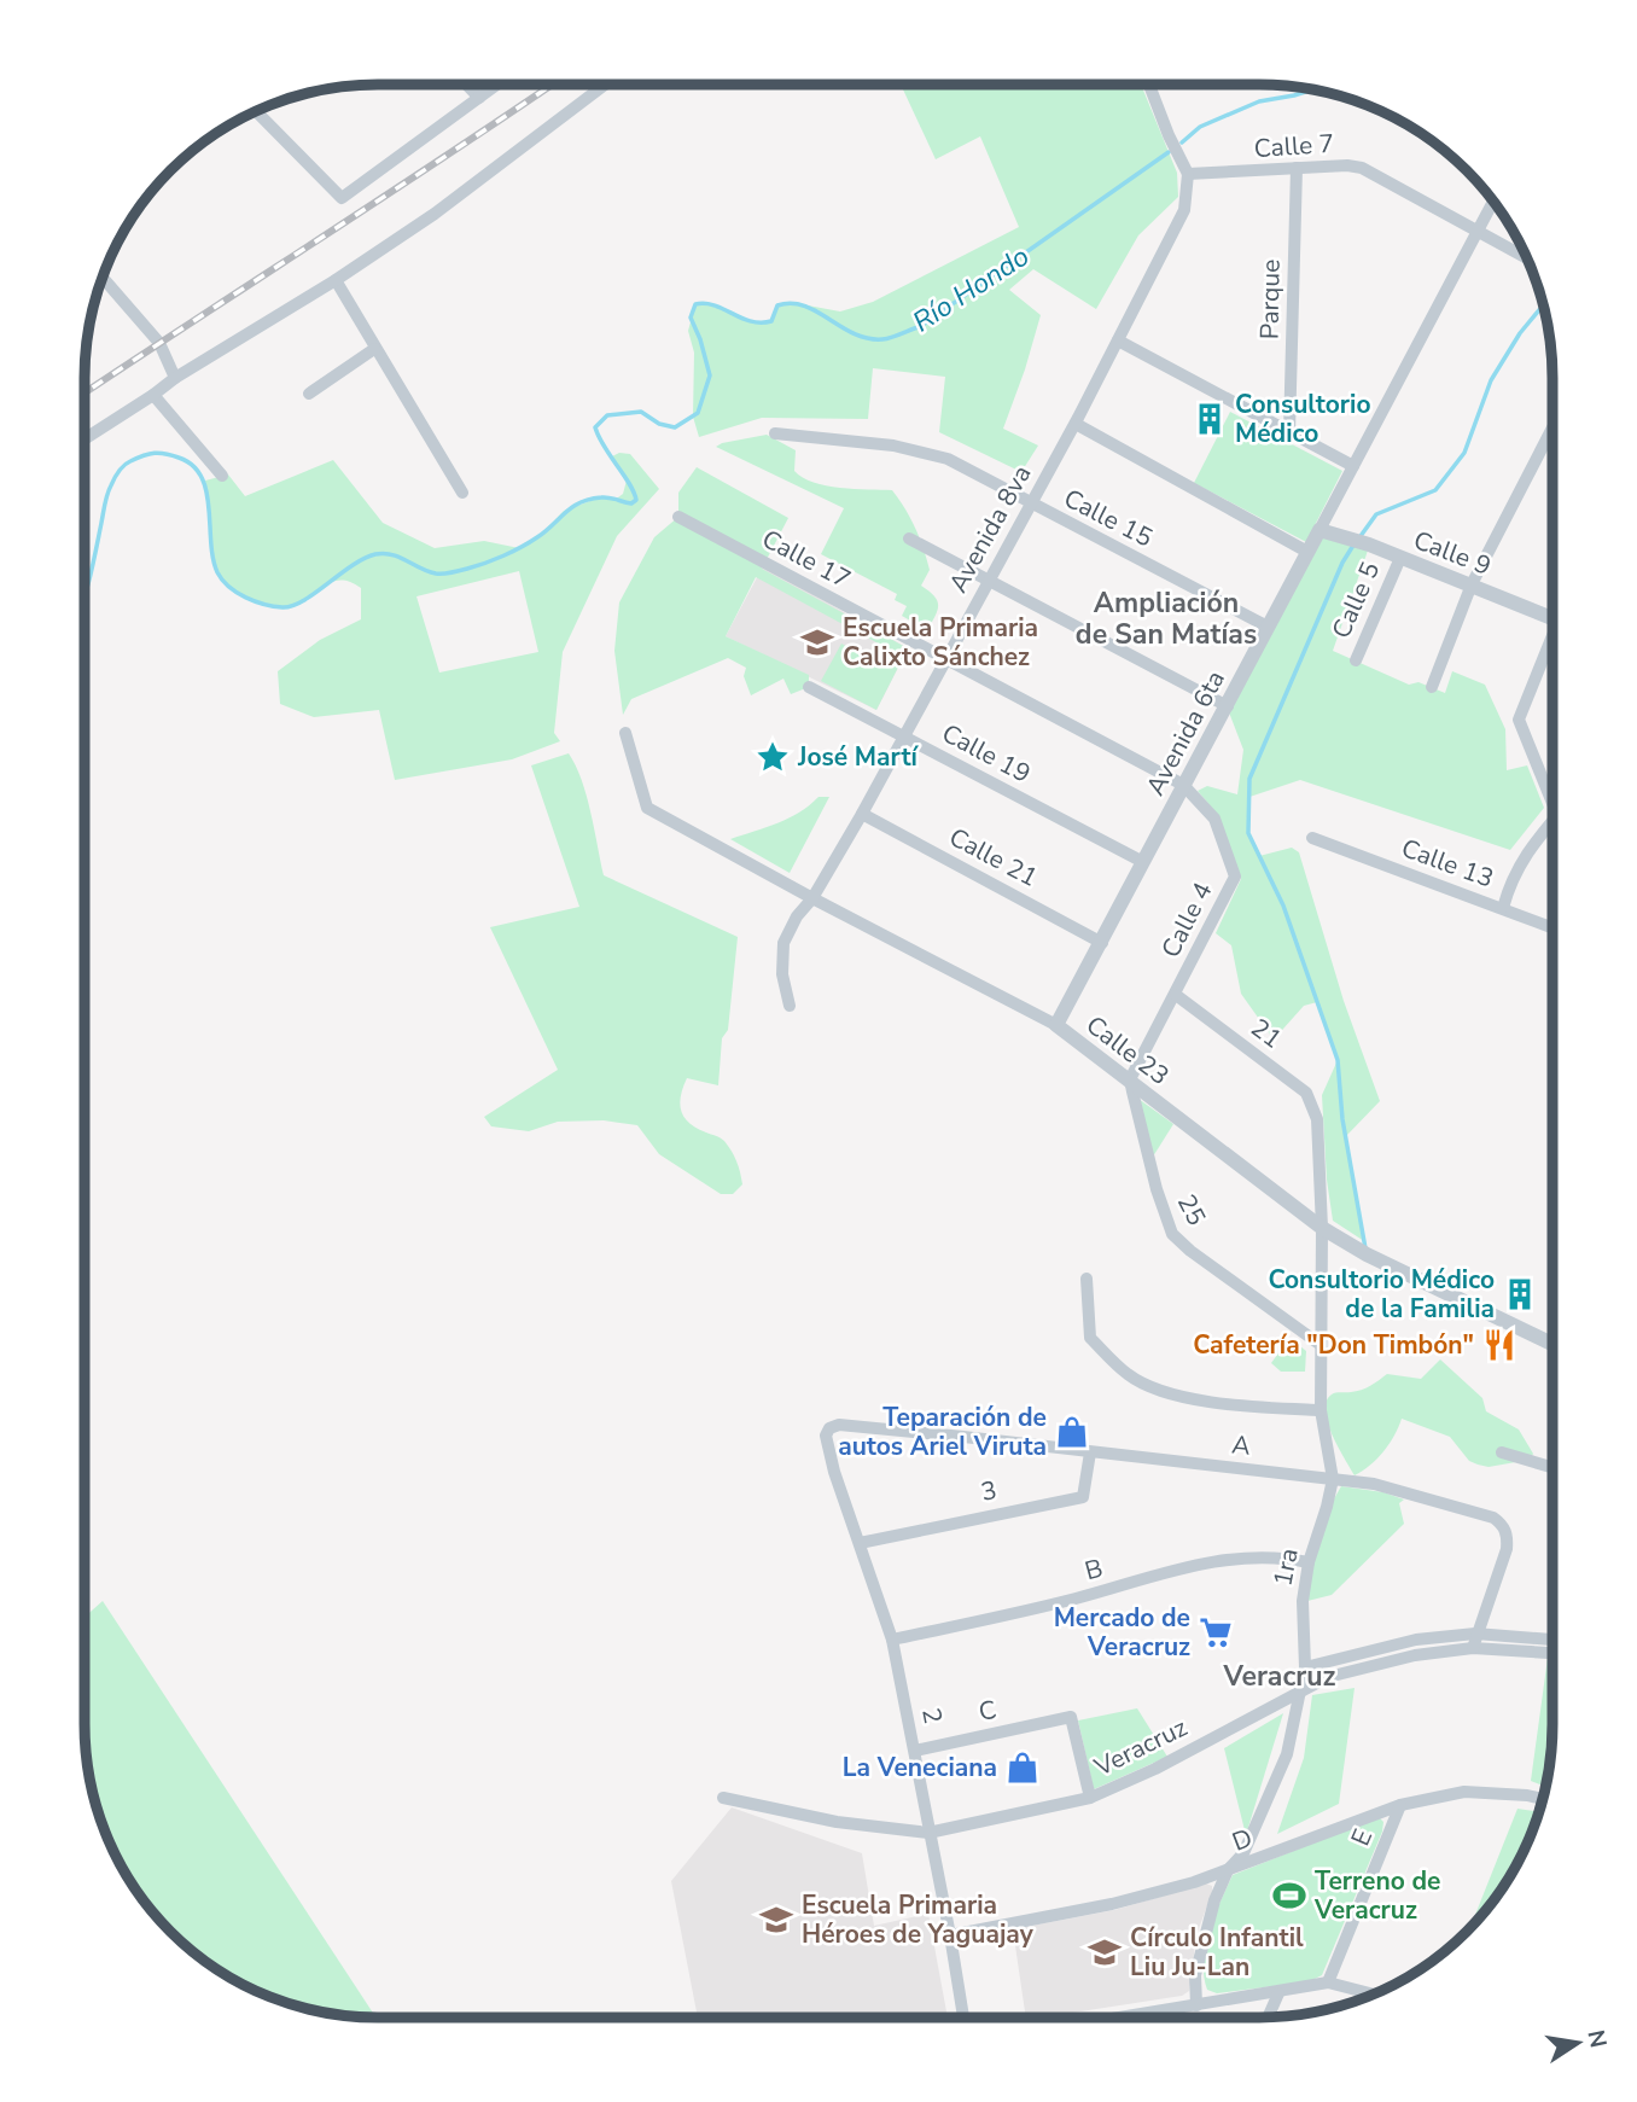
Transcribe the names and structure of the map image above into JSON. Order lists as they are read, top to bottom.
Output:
{
  "streets": {
    "street": [
      "Calle 7",
      "Parque",
      "Calle 15",
      "Avenida 8va",
      "Calle 9",
      "Calle 17",
      "Calle 5",
      "Avenida 6ta",
      "Calle 19",
      "Calle 21",
      "Calle 13",
      "Calle 4",
      "21",
      "Calle 23",
      "25",
      "A",
      "3",
      "1ra",
      "B",
      "C",
      "2",
      "Veracruz",
      "E",
      "D"
    ]
  },
  "crossings": [
    ["Calle 7", "Parque"],
    ["Calle 7", "Avenida 8va"],
    ["Calle 7", "Avenida 6ta"],
    ["Calle 15", "Avenida 8va"],
    ["Calle 15", "Avenida 6ta"],
    ["Avenida 8va", "Calle 17"],
    ["Avenida 8va", "Calle 19"],
    ["Avenida 8va", "Calle 21"],
    ["Avenida 8va", "Calle 23"],
    ["Calle 9", "Calle 5"],
    ["Calle 9", "Avenida 6ta"],
    ["Calle 17", "Avenida 6ta"],
    ["Calle 17", "Calle 4"],
    ["Avenida 6ta", "Calle 19"],
    ["Avenida 6ta", "Calle 21"],
    ["Avenida 6ta", "Calle 4"],
    ["Avenida 6ta", "Calle 23"],
    ["Calle 4", "21"],
    ["Calle 4", "Calle 23"],
    ["Calle 4", "25"],
    ["21", "1ra"],
    ["Calle 23", "25"],
    ["Calle 23", "1ra"],
    ["25", "1ra"],
    ["A", "3"],
    ["A", "1ra"],
    ["A", "2"],
    ["A", "Veracruz"],
    ["3", "2"],
    ["1ra", "B"],
    ["1ra", "Veracruz"],
    ["1ra", "D"],
    ["B", "2"],
    ["C", "2"],
    ["C", "Veracruz"],
    ["2", "Veracruz"],
    ["2", "D"],
    ["E", "D"]
  ],
  "districts": ["Ampliación de San Matías", "Veracruz"],
  "water": ["Río Hondo"],
  "places": {
    "building": ["Consultorio Médico", "Consultorio Médico de la Familia"],
    "school or university": ["Escuela Primaria Calixto Sánchez", "Escuela Primaria Héroes de Yaguajay", "Círculo Infantil Liu Ju-Lan"],
    "place": ["José Martí"],
    "restaurant": ["Cafetería \"Don Timbón\""],
    "shop": ["Teparación de autos Ariel Viruta", "La Veneciana"],
    "supermarket": ["Mercado de Veracruz"],
    "sports": ["Terreno de Veracruz"]
  },
  "north": "right"
}
